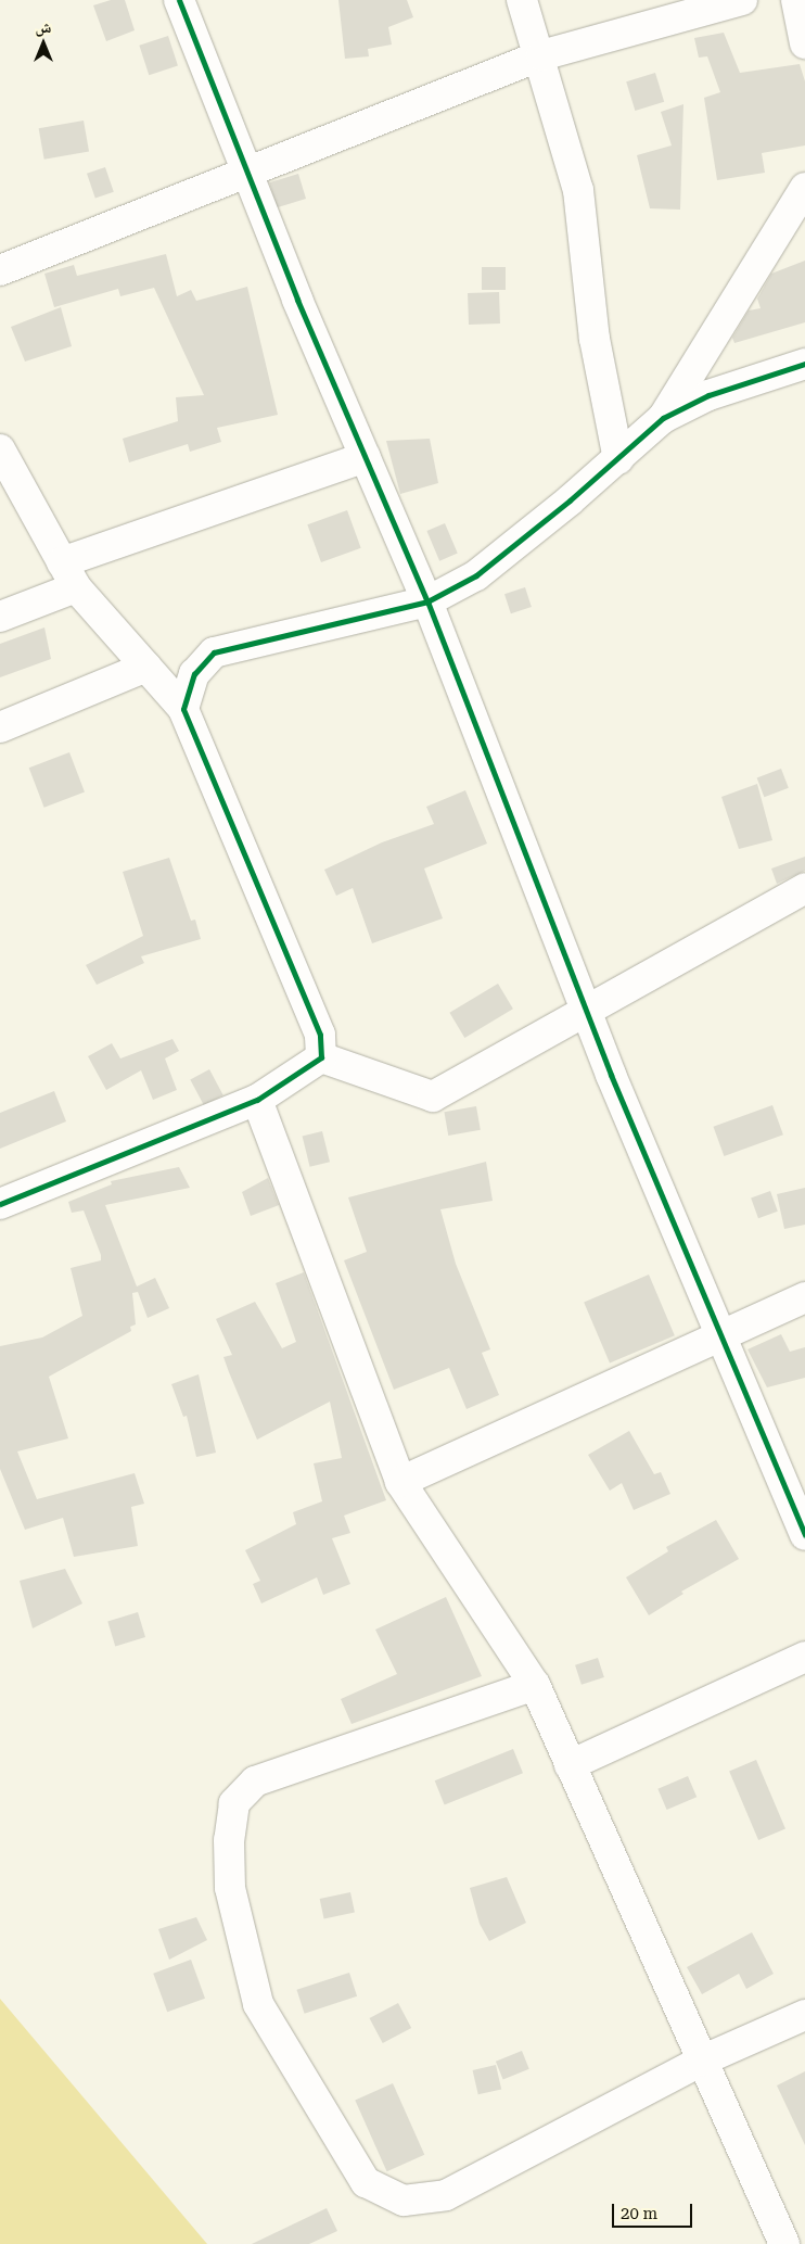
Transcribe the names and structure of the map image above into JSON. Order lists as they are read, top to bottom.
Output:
{
  "scale_bar": "20 m",
  "north": "top"
}
